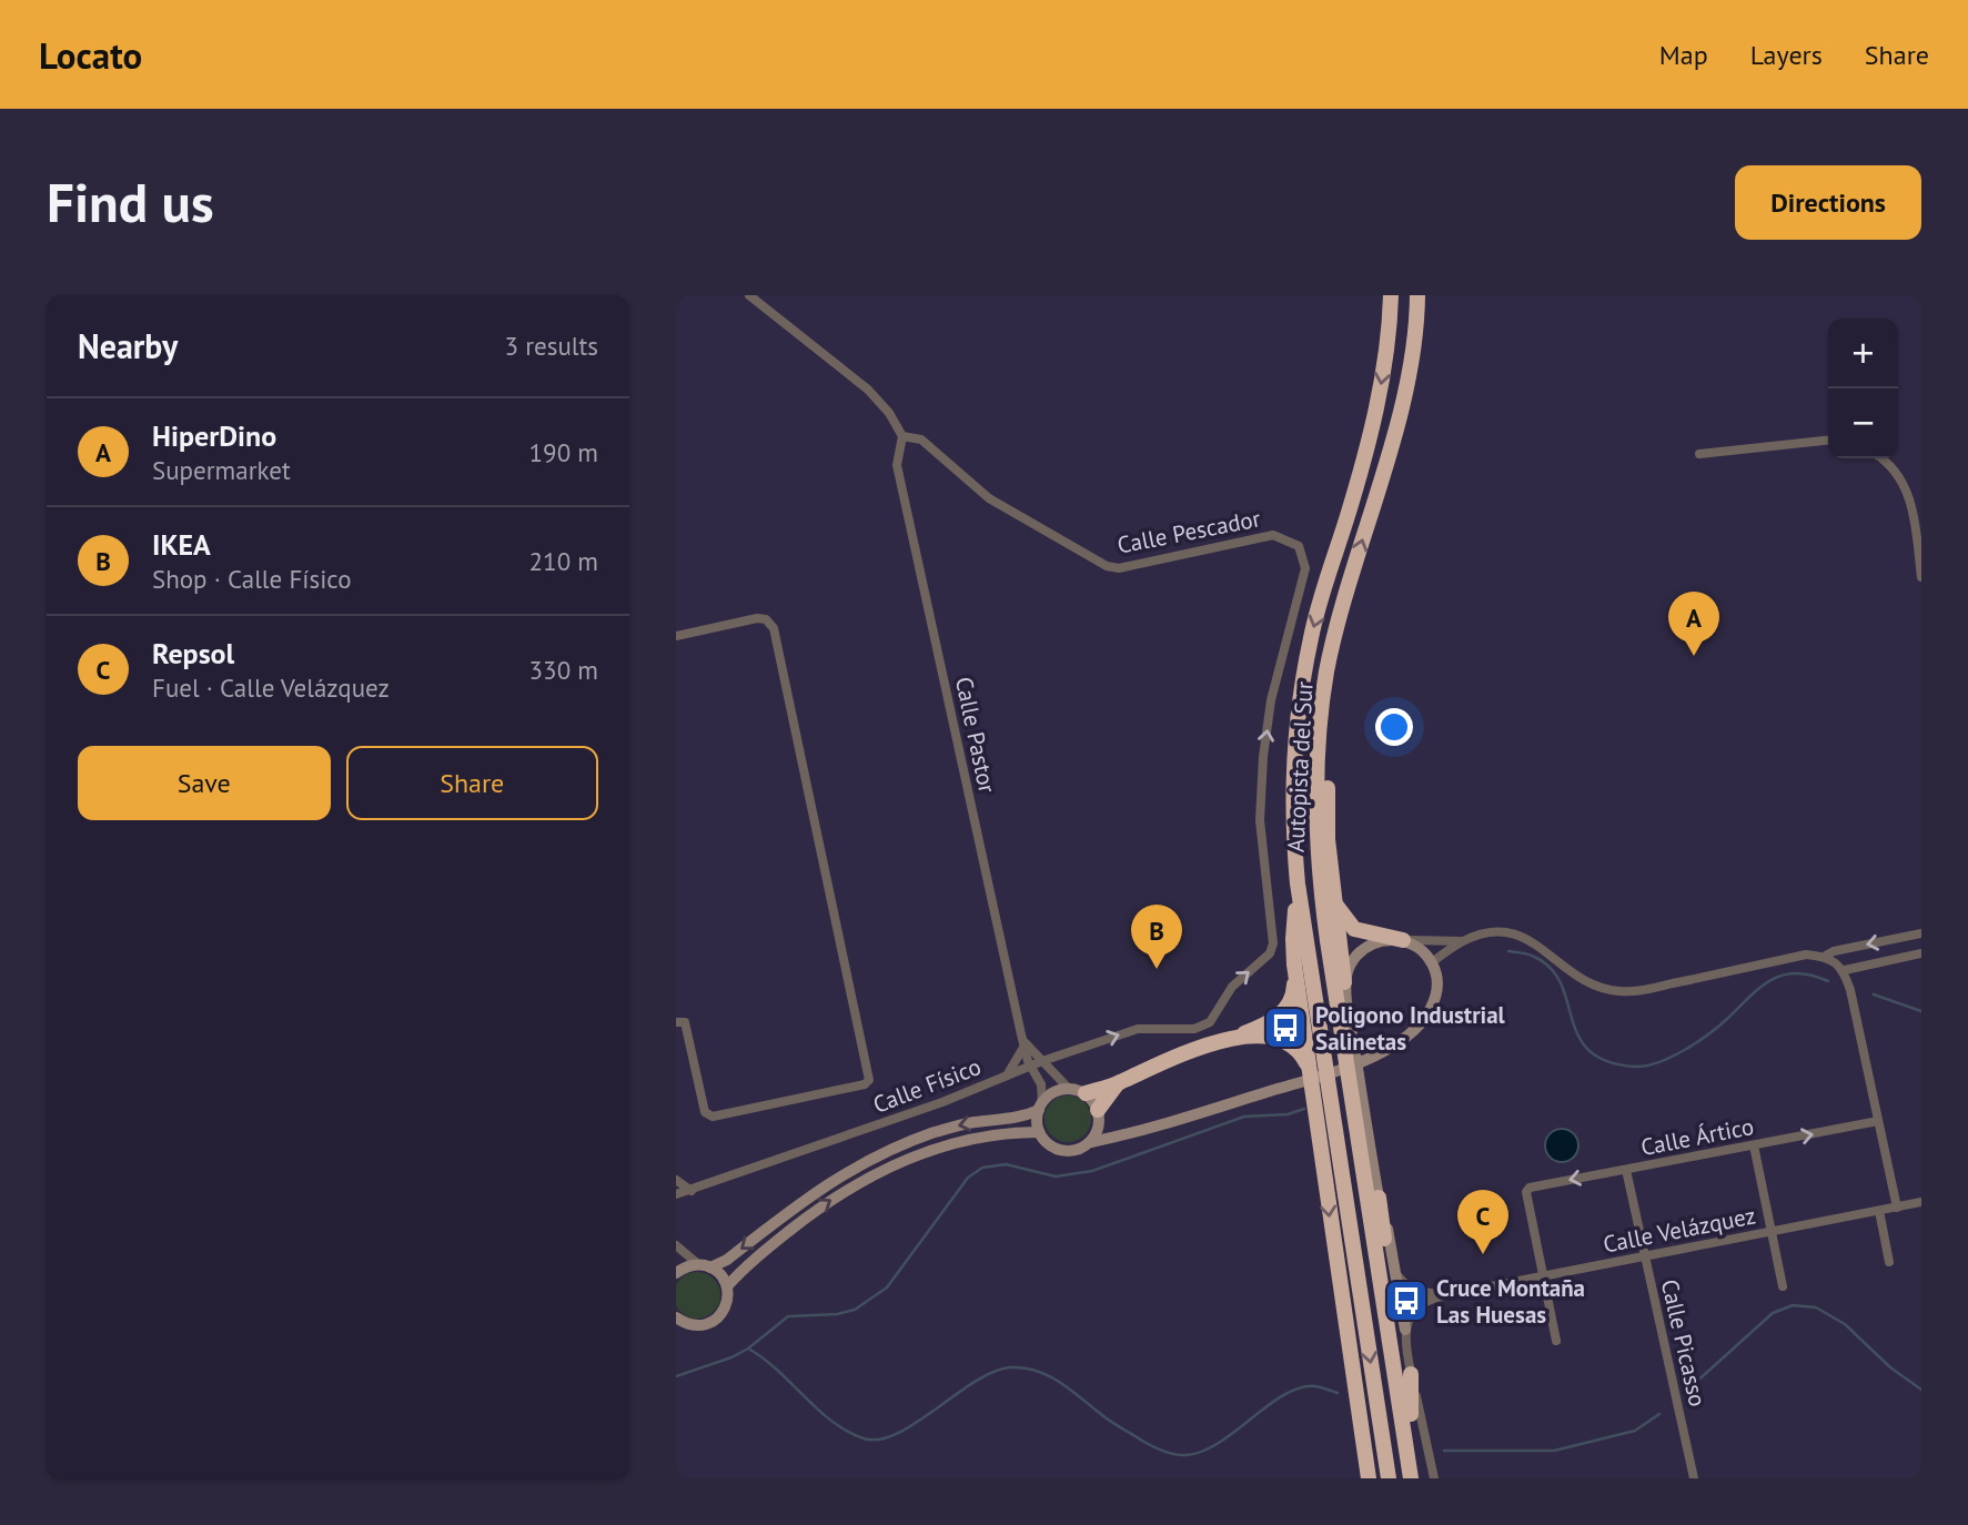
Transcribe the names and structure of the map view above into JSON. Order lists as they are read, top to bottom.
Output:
{
  "streets": {
    "highway": ["Autopista del Sur"],
    "street": [
      "Calle Pescador",
      "Calle Pastor",
      "Calle Físico",
      "Calle Ártico",
      "Calle Velázquez",
      "Calle Picasso"
    ]
  },
  "crossings": [
    ["Calle Pescador", "Calle Pastor"],
    ["Calle Pescador", "Calle Físico"],
    ["Calle Pastor", "Calle Físico"],
    ["Calle Ártico", "Calle Velázquez"],
    ["Calle Ártico", "Calle Picasso"],
    ["Calle Velázquez", "Calle Picasso"]
  ],
  "places": {
    "bus stop": ["Poligono Industrial Salinetas", "Cruce Montaña Las Huesas"]
  },
  "page": {
    "header": "Locato",
    "nav": ["Map", "Layers", "Share"],
    "buttons": [
      "Directions",
      ["Save", "Share"]
    ],
    "title": "Find us",
    "heading": ["Nearby", "3 results"],
    "map_buttons": ["+", "−"],
    "list": [
      {
        "mark": "A",
        "name": "HiperDino",
        "note": "Supermarket",
        "value": "190 m"
      },
      {
        "mark": "B",
        "name": "IKEA",
        "note": "Shop · Calle Físico",
        "value": "210 m"
      },
      {
        "mark": "C",
        "name": "Repsol",
        "note": "Fuel · Calle Velázquez",
        "value": "330 m"
      }
    ],
    "pins": ["A", "B", "C"]
  }
}
